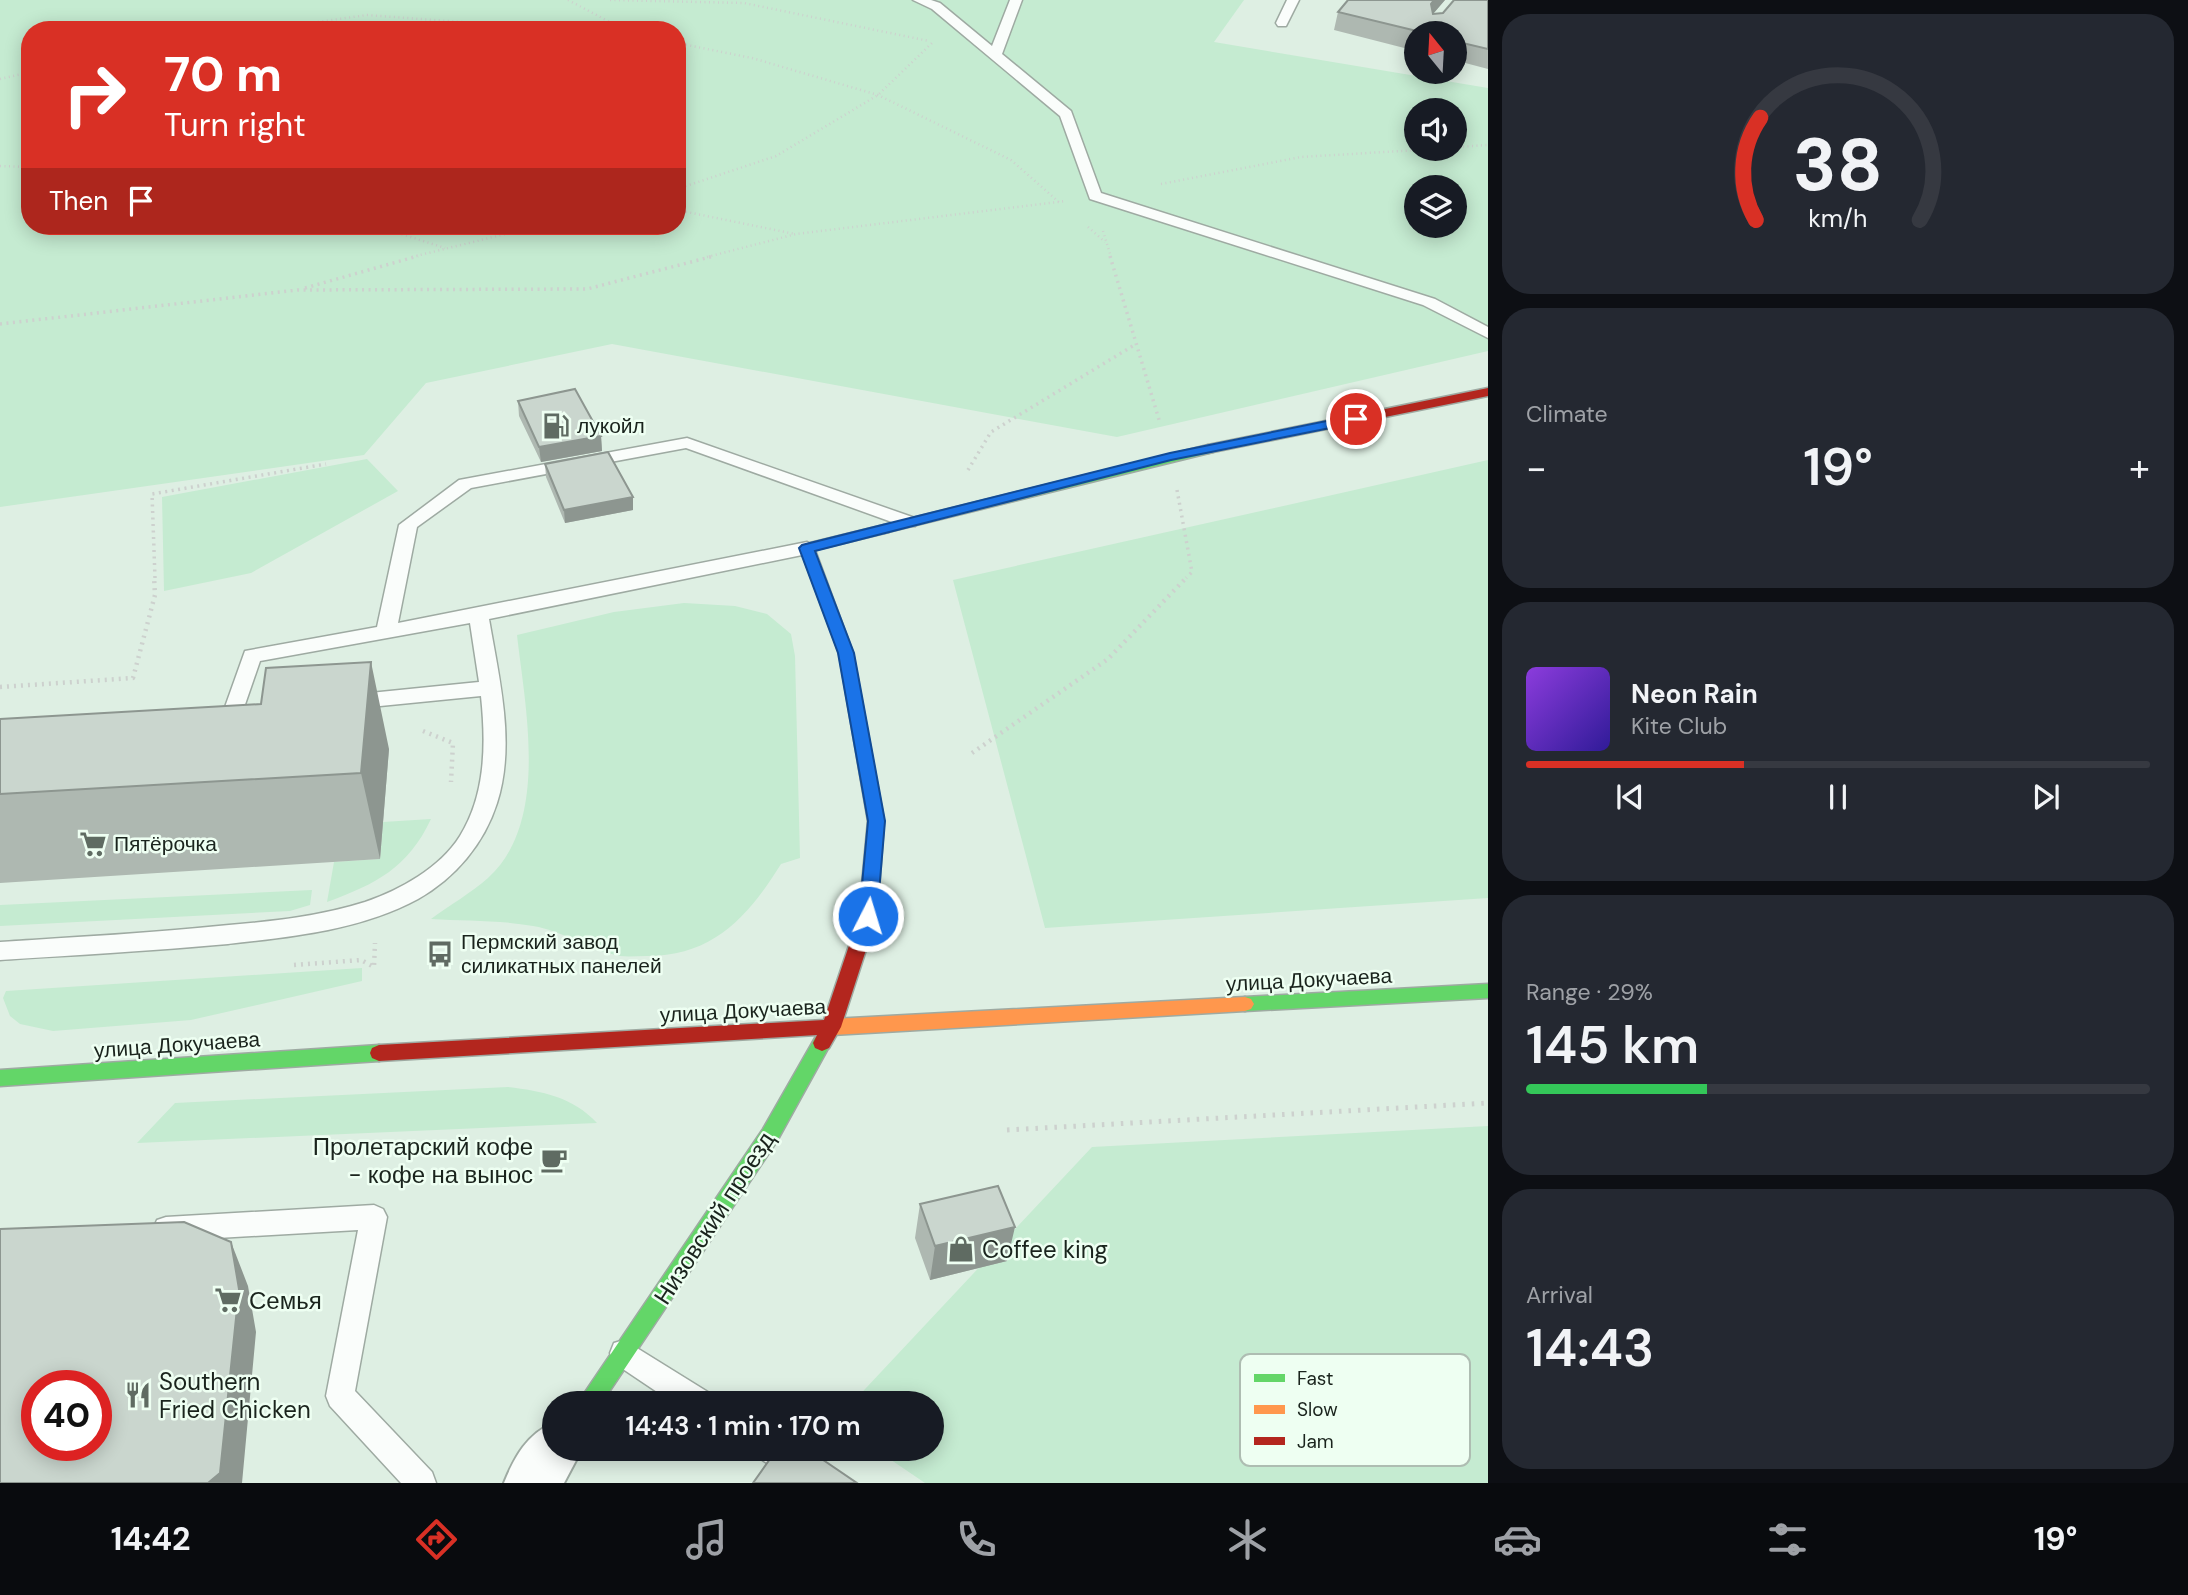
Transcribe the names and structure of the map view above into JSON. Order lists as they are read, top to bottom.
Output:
{
  "streets": {
    "street": ["улица Докучаева", "Низовский проезд"]
  },
  "crossings": [
    ["улица Докучаева", "Низовский проезд"]
  ],
  "places": {
    "fuel station": ["лукойл"],
    "supermarket": ["Пятёрочка", "Семья"],
    "bus stop": ["Пермский завод силикатных панелей"],
    "cafe": ["Пролетарский кофе - кофе на вынос"],
    "shop": ["Coffee king"],
    "restaurant": ["Southern Fried Chicken"]
  },
  "legend": ["Fast", "Slow", "Jam"],
  "north": "top",
  "page": {
    "turn": ["70 m", "Turn right"],
    "then": "Then",
    "tile": [
      "Climate",
      ["Range · 29%", "145 km"],
      ["Arrival", "14:43"]
    ],
    "heat": ["−", "19°", "+"],
    "song": ["Neon Rain", "Kite Club"],
    "limit": "40",
    "trip": "14:43 · 1 min · 170 m",
    "tabs": ["14:42", "19°"],
    "gauge": ["38", "km/h"]
  }
}
